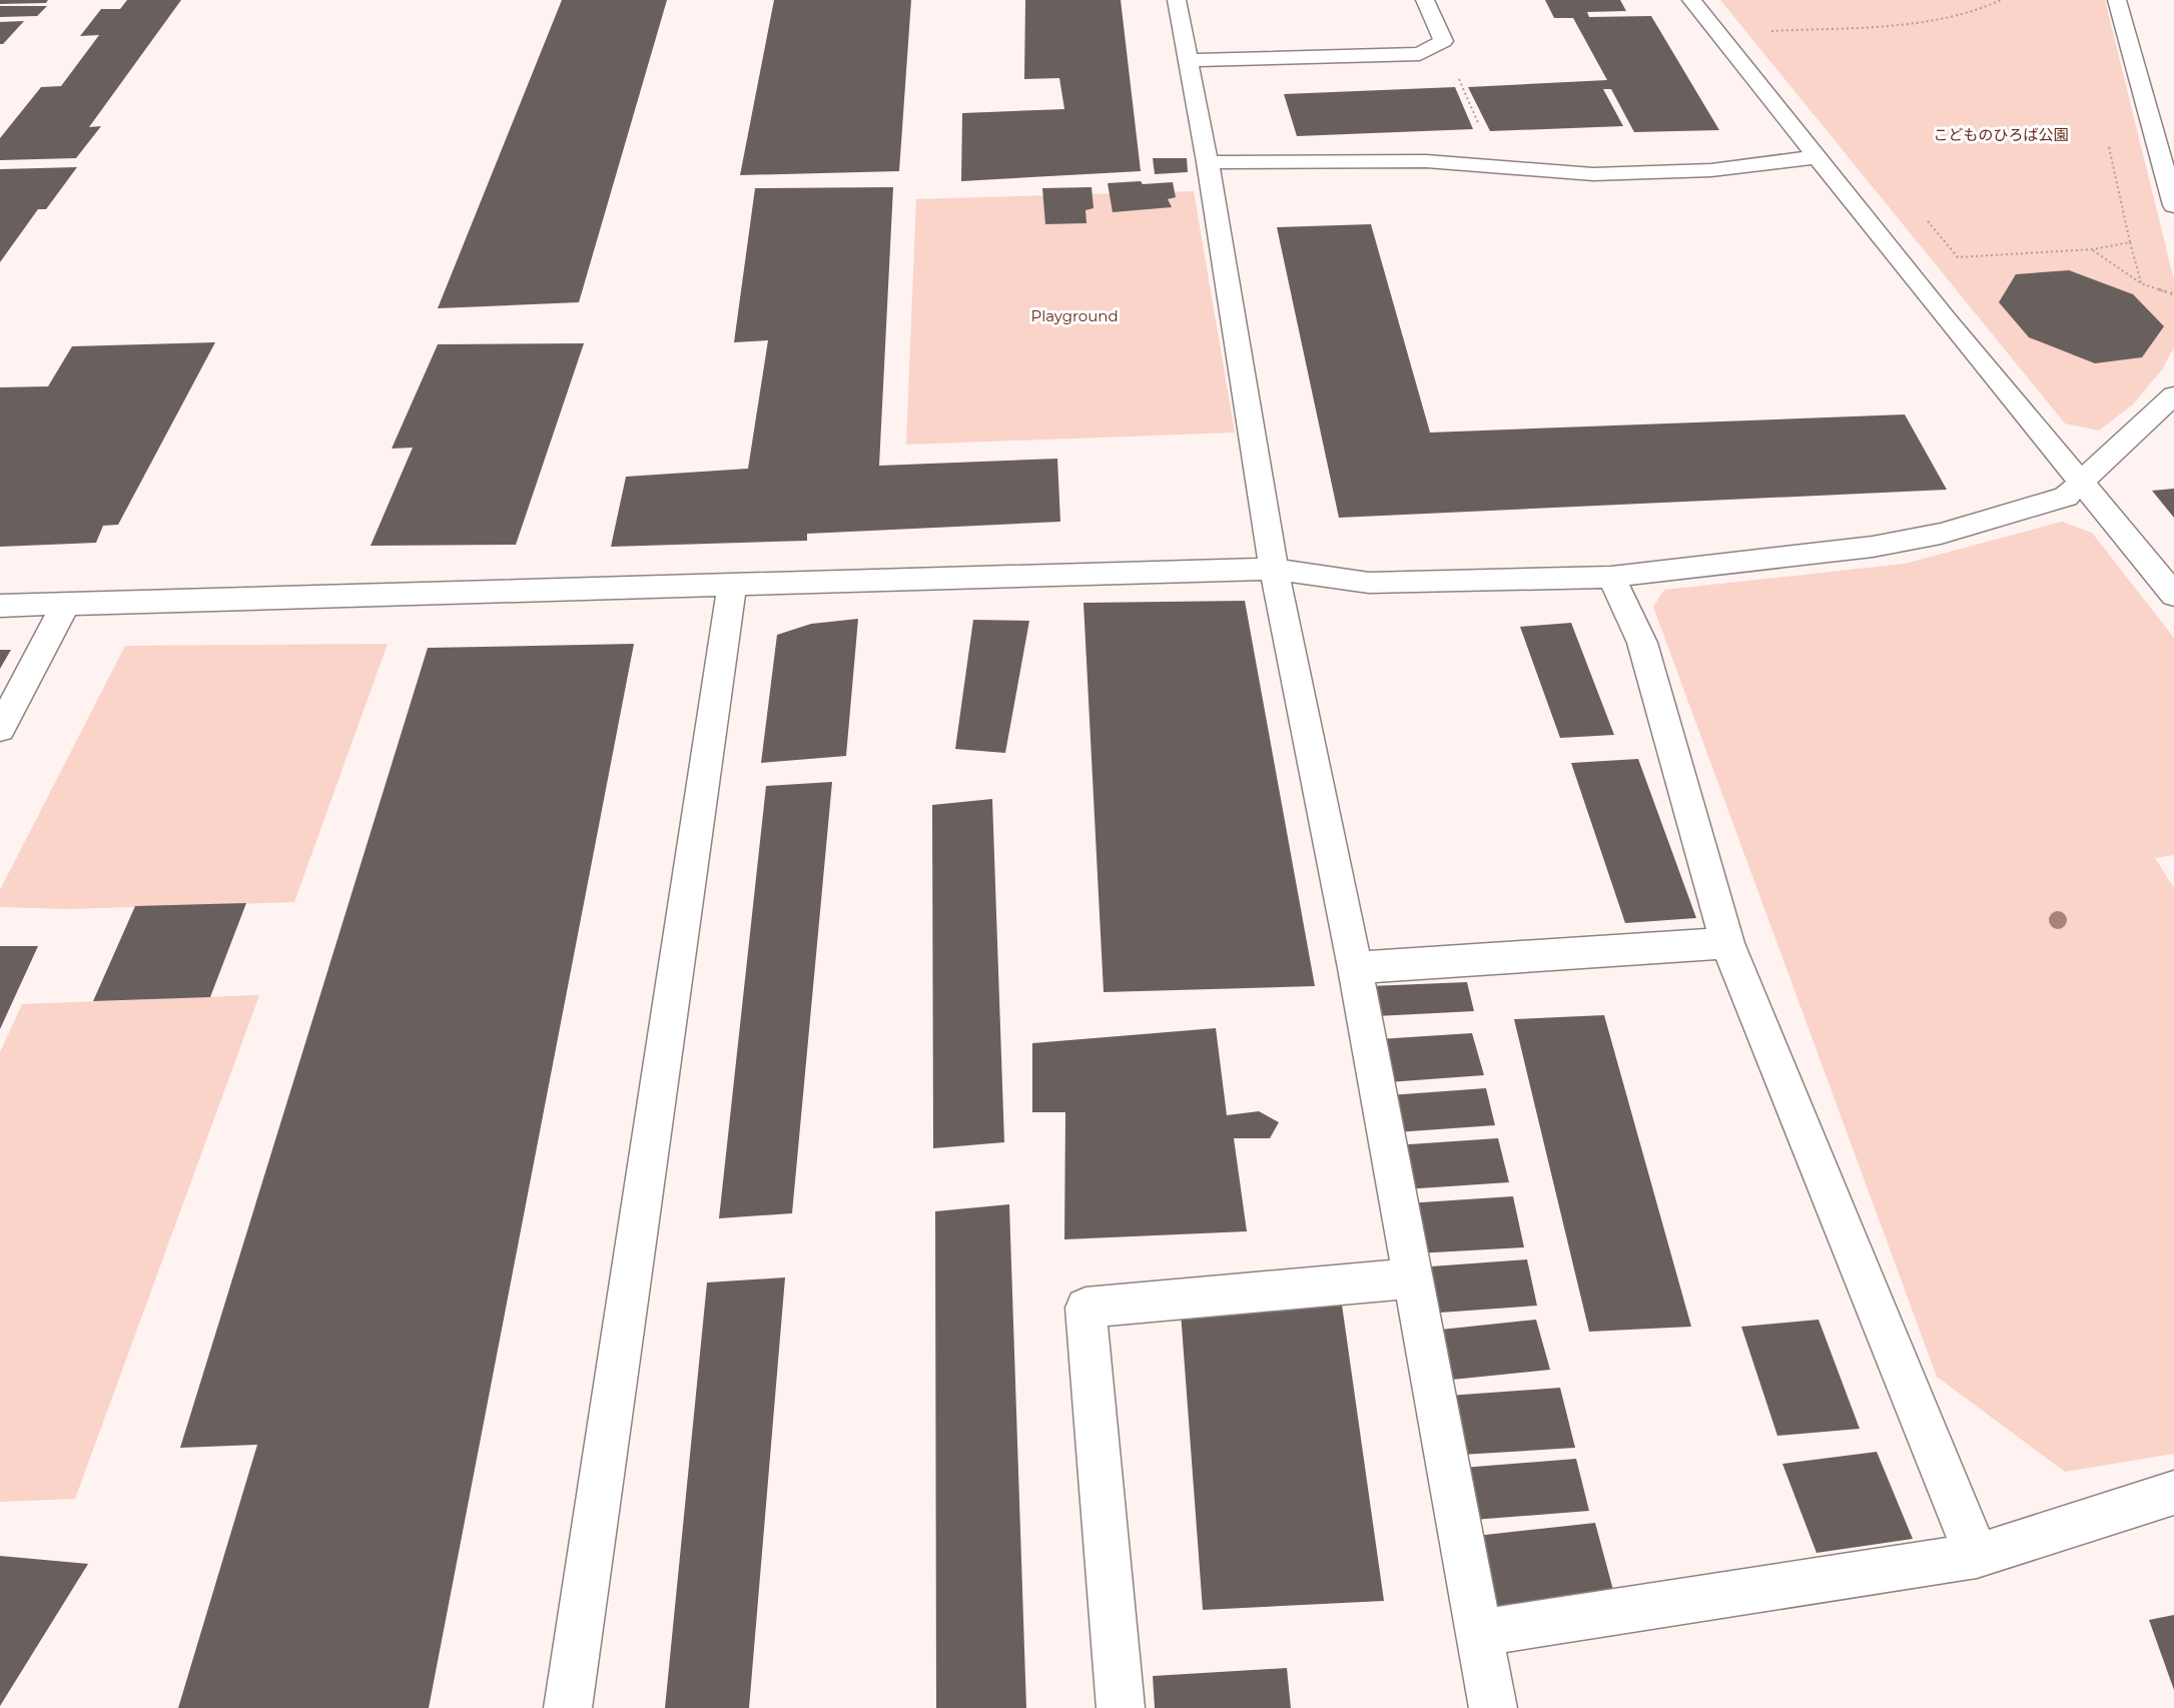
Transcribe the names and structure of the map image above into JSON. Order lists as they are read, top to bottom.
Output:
{
  "parks": ["こどものひろば公園", "Playground"]
}
